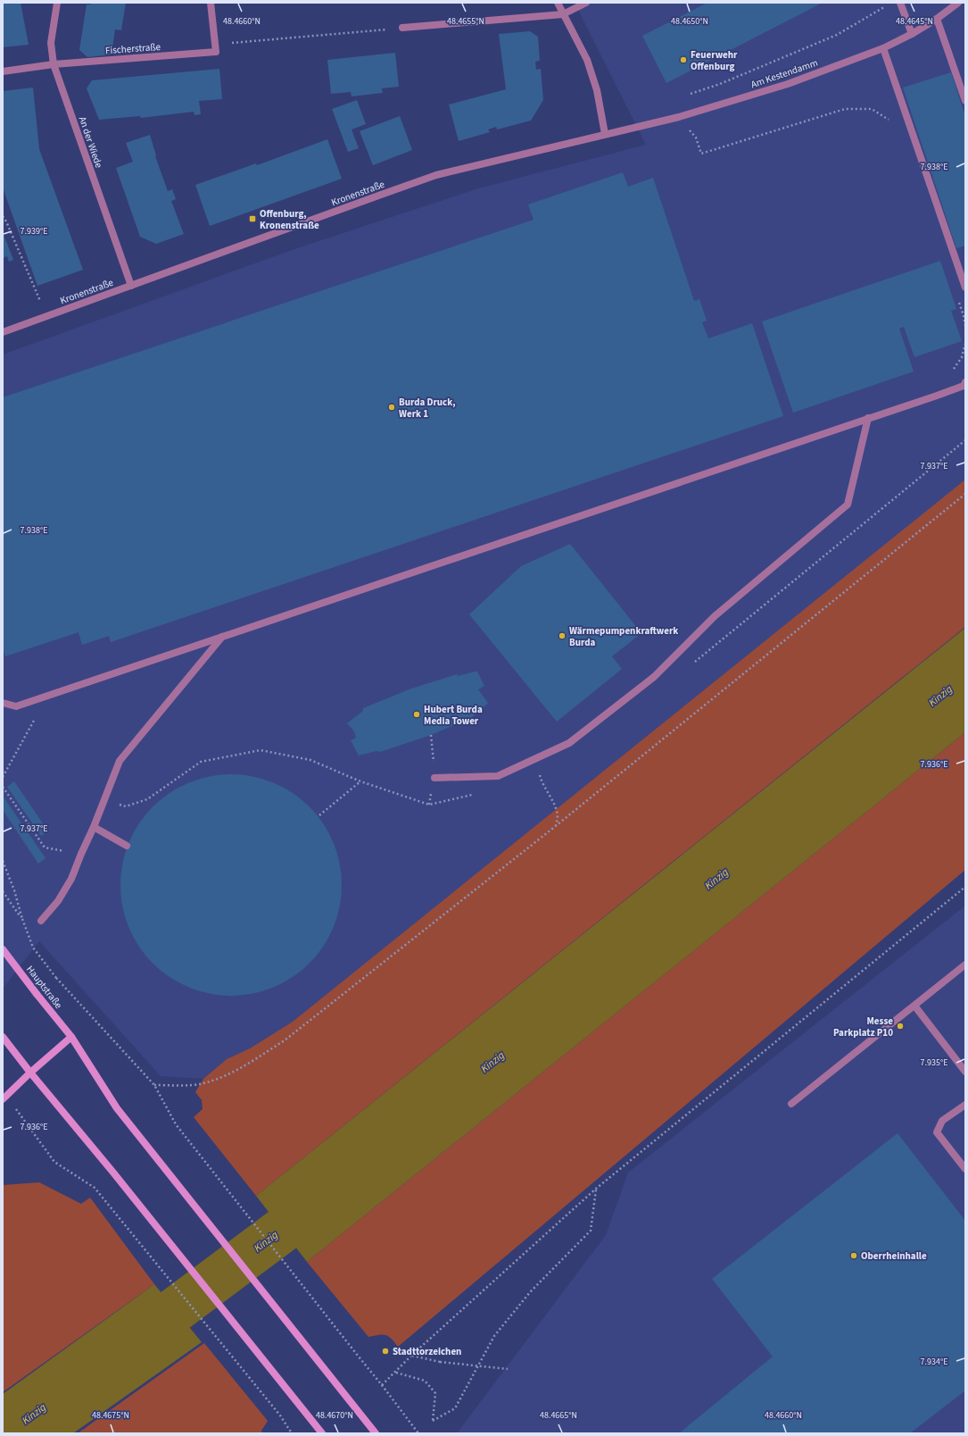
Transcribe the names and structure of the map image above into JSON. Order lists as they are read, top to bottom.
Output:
{
  "streets": {
    "main road": ["Hauptstraße"],
    "street": [
      "Fischerstraße",
      "Am Kestendamm",
      "An der Wiede",
      "Kronenstraße"
    ]
  },
  "crossings": [
    ["Fischerstraße", "An der Wiede"],
    ["Am Kestendamm", "Kronenstraße"],
    ["An der Wiede", "Kronenstraße"]
  ],
  "water": ["Kinzig"],
  "places": {
    "other": [
      "Feuerwehr Offenburg",
      "Burda Druck, Werk 1",
      "Wärmepumpenkraftwerk Burda",
      "Hubert Burda Media Tower",
      "Messe Parkplatz P10",
      "Oberrheinhalle",
      "Stadttorzeichen"
    ],
    "transit": ["Offenburg, Kronenstraße"]
  },
  "coordinates": [
    "48.4660°N",
    "48.4655°N",
    "48.4650°N",
    "48.4645°N",
    "7.938°E",
    "7.939°E",
    "7.937°E",
    "7.936°E",
    "7.935°E",
    "7.934°E",
    "48.4675°N",
    "48.4670°N",
    "48.4665°N"
  ]
}
